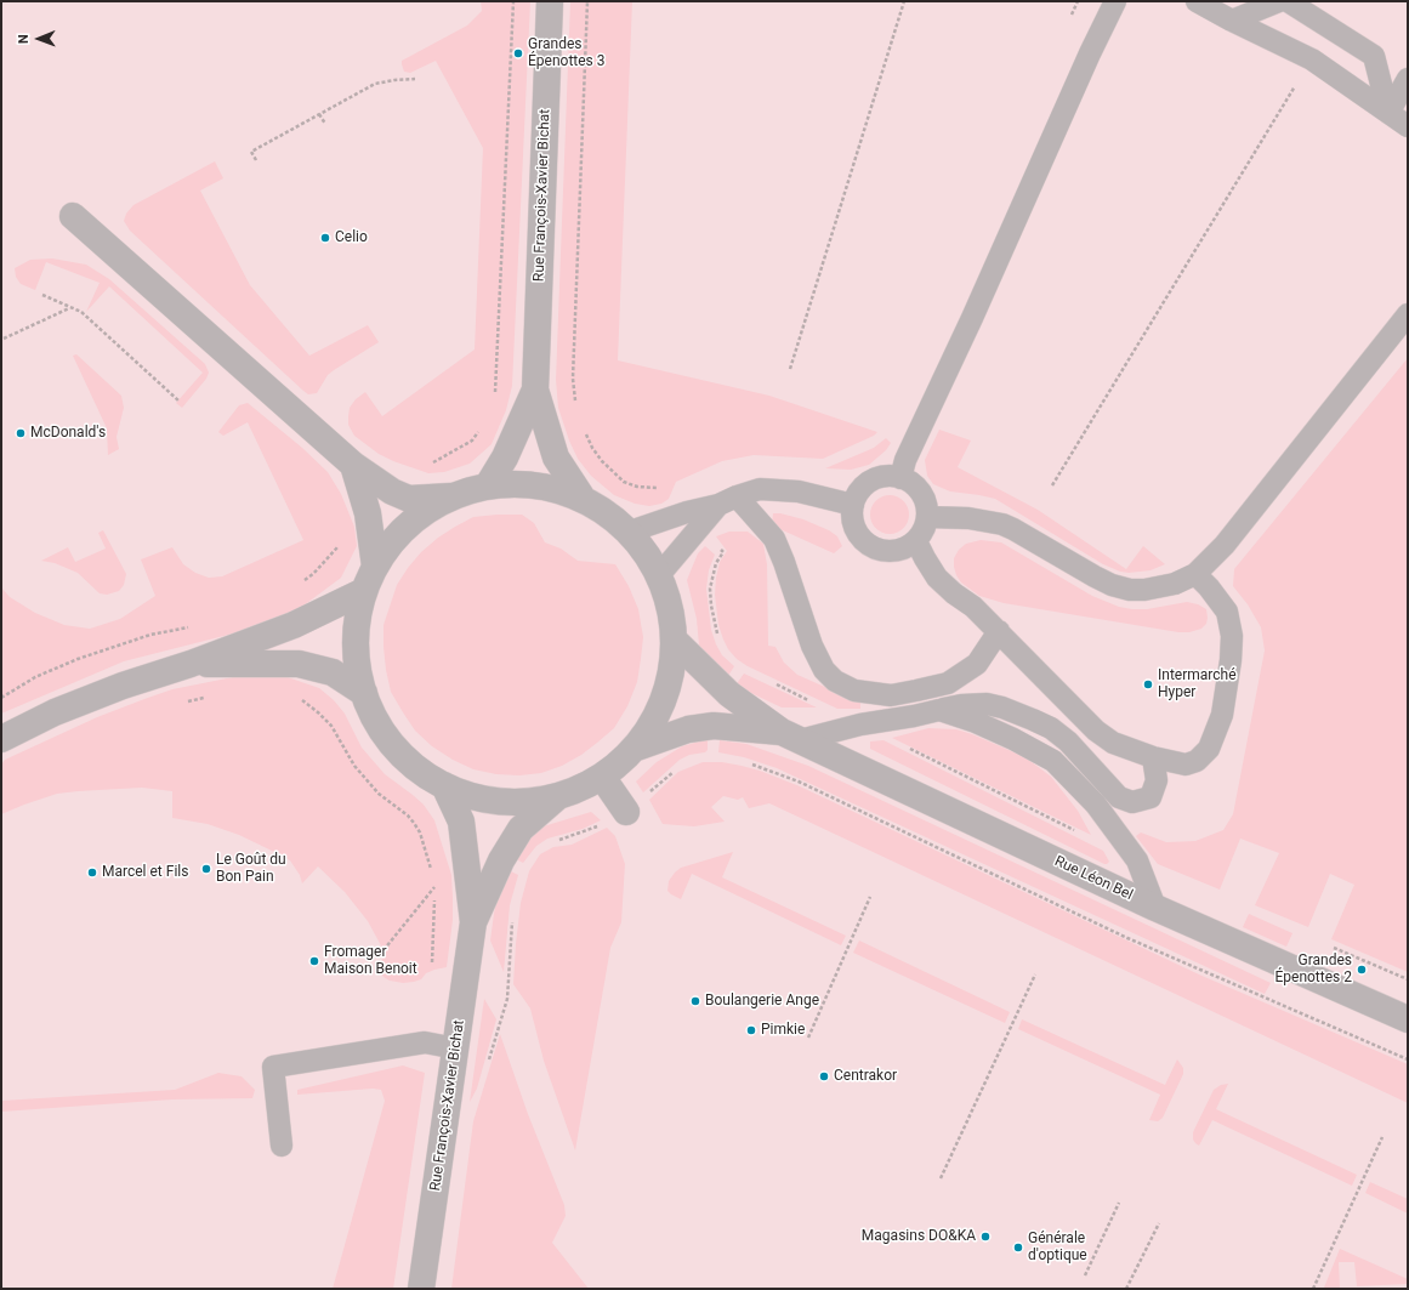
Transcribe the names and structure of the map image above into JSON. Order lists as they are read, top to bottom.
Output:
{
  "streets": {
    "street": ["Rue François-Xavier Bichat", "Rue Léon Bel"]
  },
  "places": [
    "Grandes Épenottes 3",
    "Celio",
    "McDonald's",
    "Intermarché Hyper",
    "Le Goût du Bon Pain",
    "Marcel et Fils",
    "Fromager Maison Benoit",
    "Grandes Épenottes 2",
    "Boulangerie Ange",
    "Pimkie",
    "Centrakor",
    "Magasins DO&KA",
    "Générale d'optique"
  ],
  "north": "left"
}
